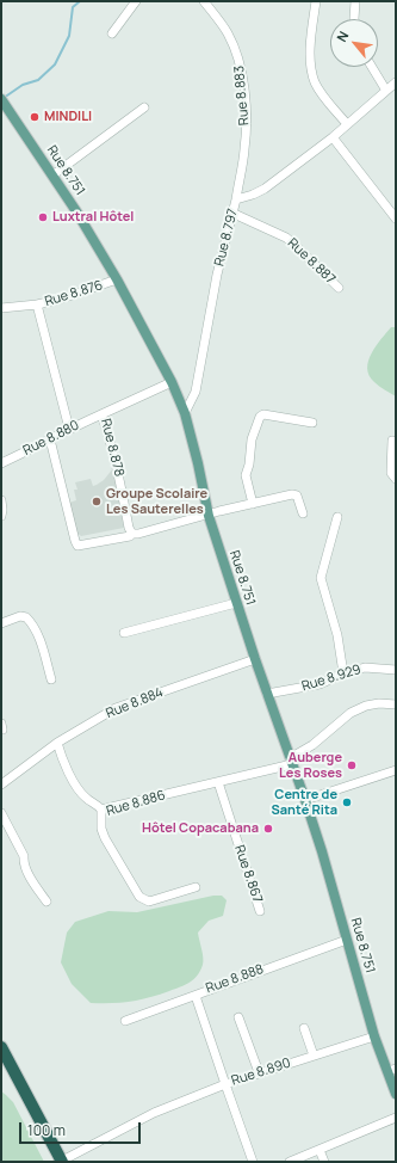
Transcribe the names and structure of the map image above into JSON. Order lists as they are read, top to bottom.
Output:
{
  "streets": {
    "main road": ["Rue 8.751"],
    "street": [
      "Rue 8.883",
      "Rue 8.797",
      "Rue 8.887",
      "Rue 8.876",
      "Rue 8.880",
      "Rue 8.878",
      "Rue 8.929",
      "Rue 8.884",
      "Rue 8.886",
      "Rue 8.867",
      "Rue 8.888",
      "Rue 8.890"
    ]
  },
  "crossings": [
    ["Rue 8.883", "Rue 8.797"],
    ["Rue 8.751", "Rue 8.797"],
    ["Rue 8.751", "Rue 8.876"],
    ["Rue 8.751", "Rue 8.878"],
    ["Rue 8.751", "Rue 8.929"],
    ["Rue 8.751", "Rue 8.884"],
    ["Rue 8.751", "Rue 8.886"],
    ["Rue 8.751", "Rue 8.888"],
    ["Rue 8.751", "Rue 8.890"],
    ["Rue 8.797", "Rue 8.887"],
    ["Rue 8.880", "Rue 8.878"],
    ["Rue 8.886", "Rue 8.867"]
  ],
  "places": [
    "MINDILI",
    "Luxtral Hôtel",
    "Groupe Scolaire Les Sauterelles",
    "Auberge Les Roses",
    "Centre de Santé Rita",
    "Hôtel Copacabana"
  ],
  "scale_bar": "100 m",
  "north": "top left"
}
